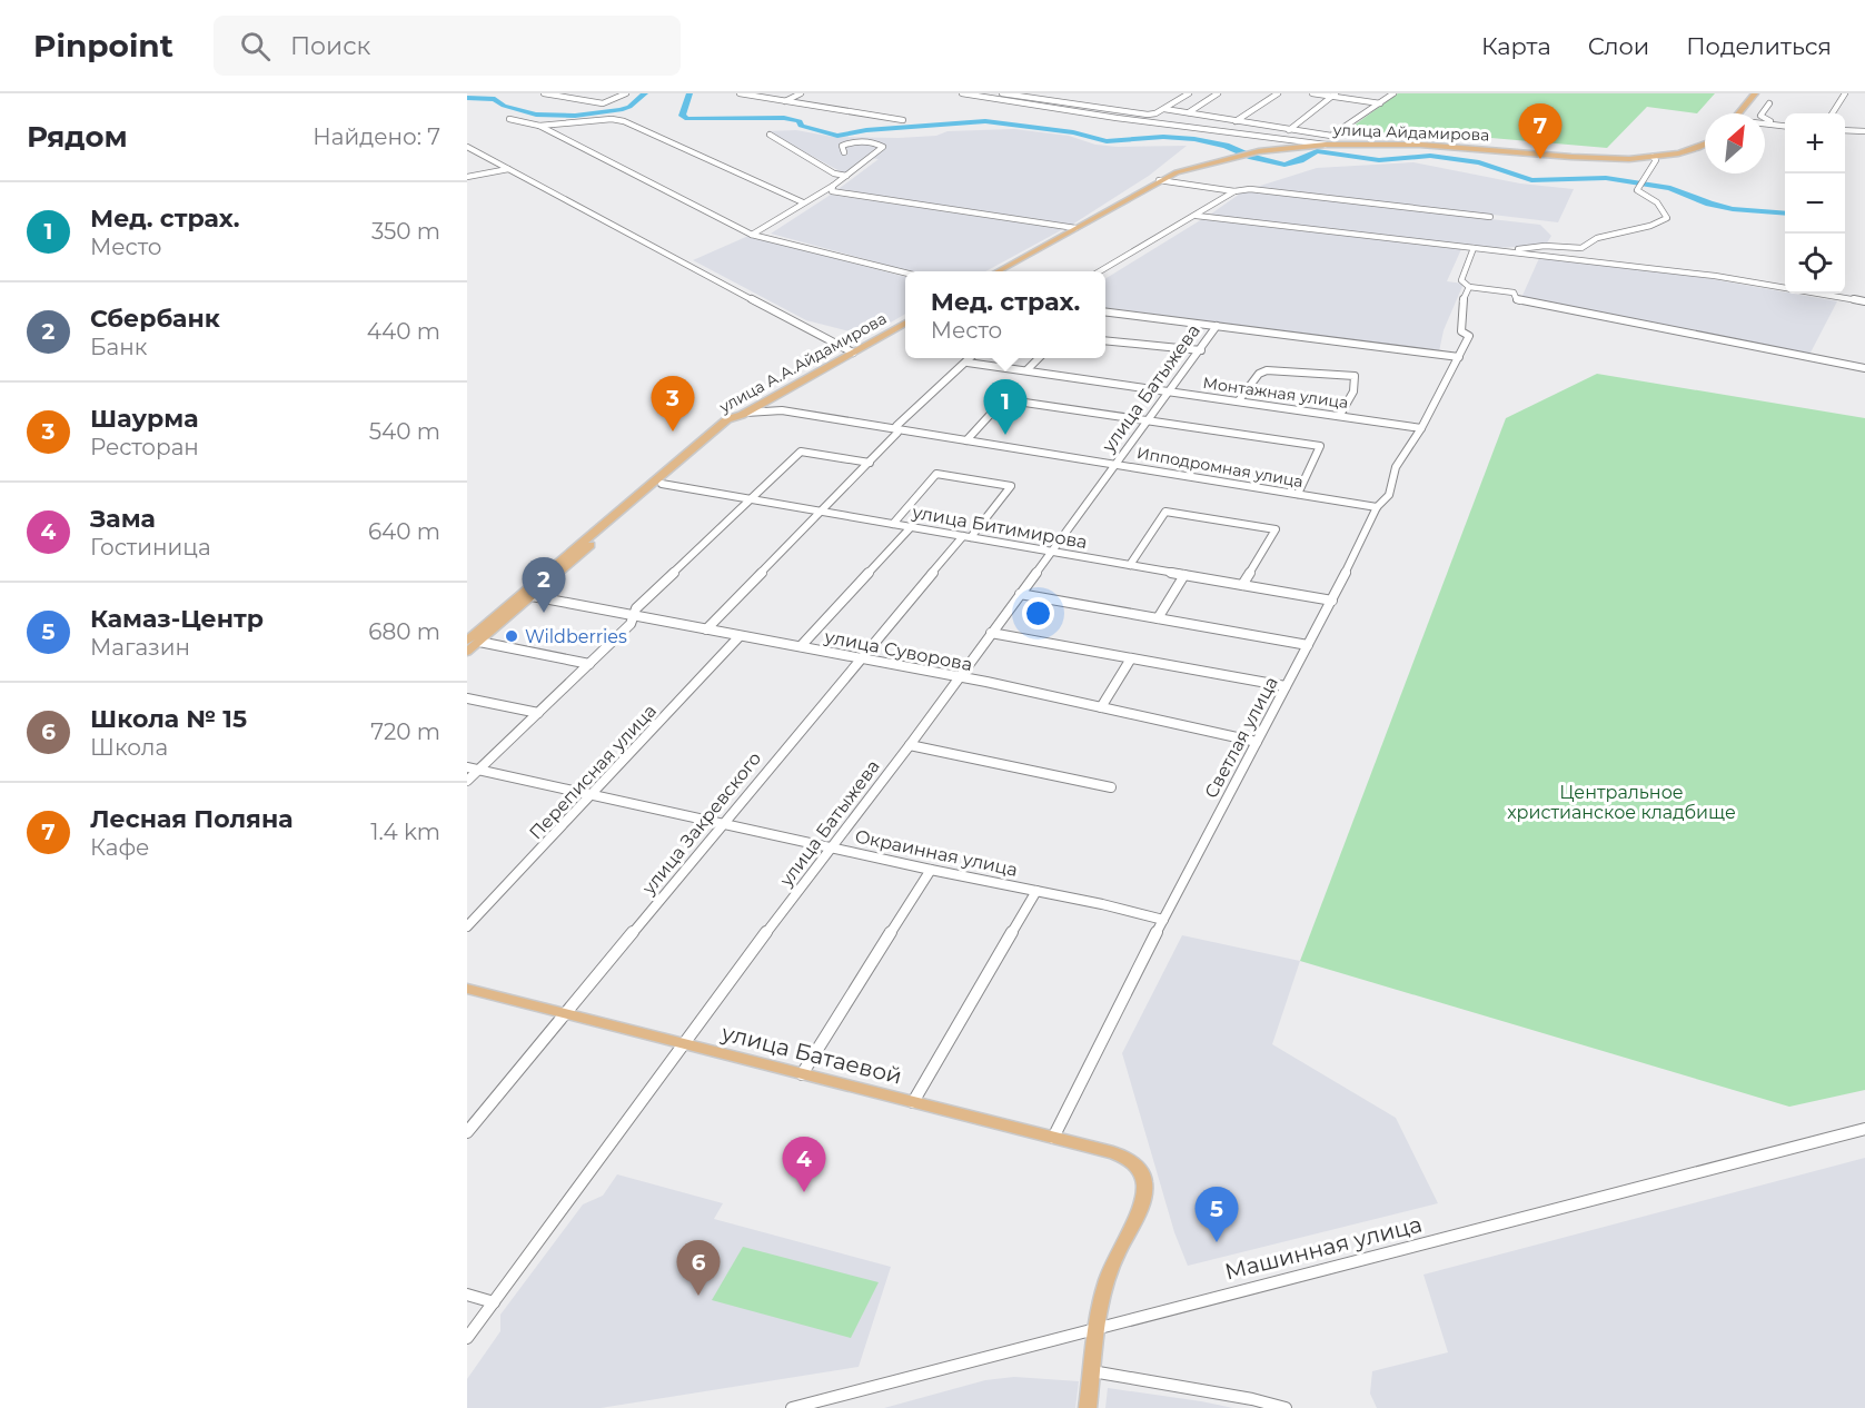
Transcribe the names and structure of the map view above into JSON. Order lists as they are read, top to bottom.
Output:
{
  "streets": {
    "main road": ["улица Айдамирова", "улица А.А.Айдамирова", "улица Батаевой"],
    "street": [
      "улица Батыжева",
      "Монтажная улица",
      "Ипподромная улица",
      "улица Битимирова",
      "улица Суворова",
      "Светлая улица",
      "Переписная улица",
      "улица Закревского",
      "Окраинная улица",
      "Машинная улица"
    ]
  },
  "crossings": [
    ["улица А.А.Айдамирова", "Ипподромная улица"],
    ["улица А.А.Айдамирова", "улица Битимирова"],
    ["улица А.А.Айдамирова", "улица Суворова"],
    ["улица Батыжева", "Монтажная улица"],
    ["улица Батыжева", "Ипподромная улица"],
    ["улица Батыжева", "улица Битимирова"],
    ["улица Батыжева", "улица Суворова"],
    ["улица Батыжева", "Окраинная улица"],
    ["улица Батыжева", "улица Батаевой"],
    ["Монтажная улица", "Светлая улица"],
    ["Ипподромная улица", "Светлая улица"],
    ["улица Битимирова", "Светлая улица"],
    ["улица Битимирова", "улица Закревского"],
    ["улица Суворова", "Светлая улица"],
    ["улица Суворова", "Переписная улица"],
    ["улица Суворова", "улица Закревского"],
    ["Светлая улица", "Окраинная улица"],
    ["Светлая улица", "улица Батаевой"],
    ["Переписная улица", "Окраинная улица"],
    ["улица Закревского", "Окраинная улица"],
    ["улица Закревского", "улица Батаевой"],
    ["улица Батаевой", "Машинная улица"]
  ],
  "parks": ["Центральное христианское кладбище"],
  "places": ["Wildberries"],
  "north": "top right",
  "page": {
    "header": "Pinpoint",
    "search": "Поиск",
    "nav": ["Карта", "Слои", "Поделиться"],
    "heading": ["Рядом", "Найдено: 7"],
    "pins": [
      "7",
      "3",
      "1",
      "2",
      "4",
      "5",
      "6"
    ],
    "map_buttons": ["+", "−"],
    "list": [
      {
        "mark": "1",
        "name": "Мед. страх.",
        "note": "Место",
        "value": "350 m"
      },
      {
        "mark": "2",
        "name": "Сбербанк",
        "note": "Банк",
        "value": "440 m"
      },
      {
        "mark": "3",
        "name": "Шаурма",
        "note": "Ресторан",
        "value": "540 m"
      },
      {
        "mark": "4",
        "name": "Зама",
        "note": "Гостиница",
        "value": "640 m"
      },
      {
        "mark": "5",
        "name": "Камаз-Центр",
        "note": "Магазин",
        "value": "680 m"
      },
      {
        "mark": "6",
        "name": "Школа № 15",
        "note": "Школа",
        "value": "720 m"
      },
      {
        "mark": "7",
        "name": "Лесная Поляна",
        "note": "Кафе",
        "value": "1.4 km"
      }
    ],
    "popup": ["Мед. страх.", "Место"]
  }
}
